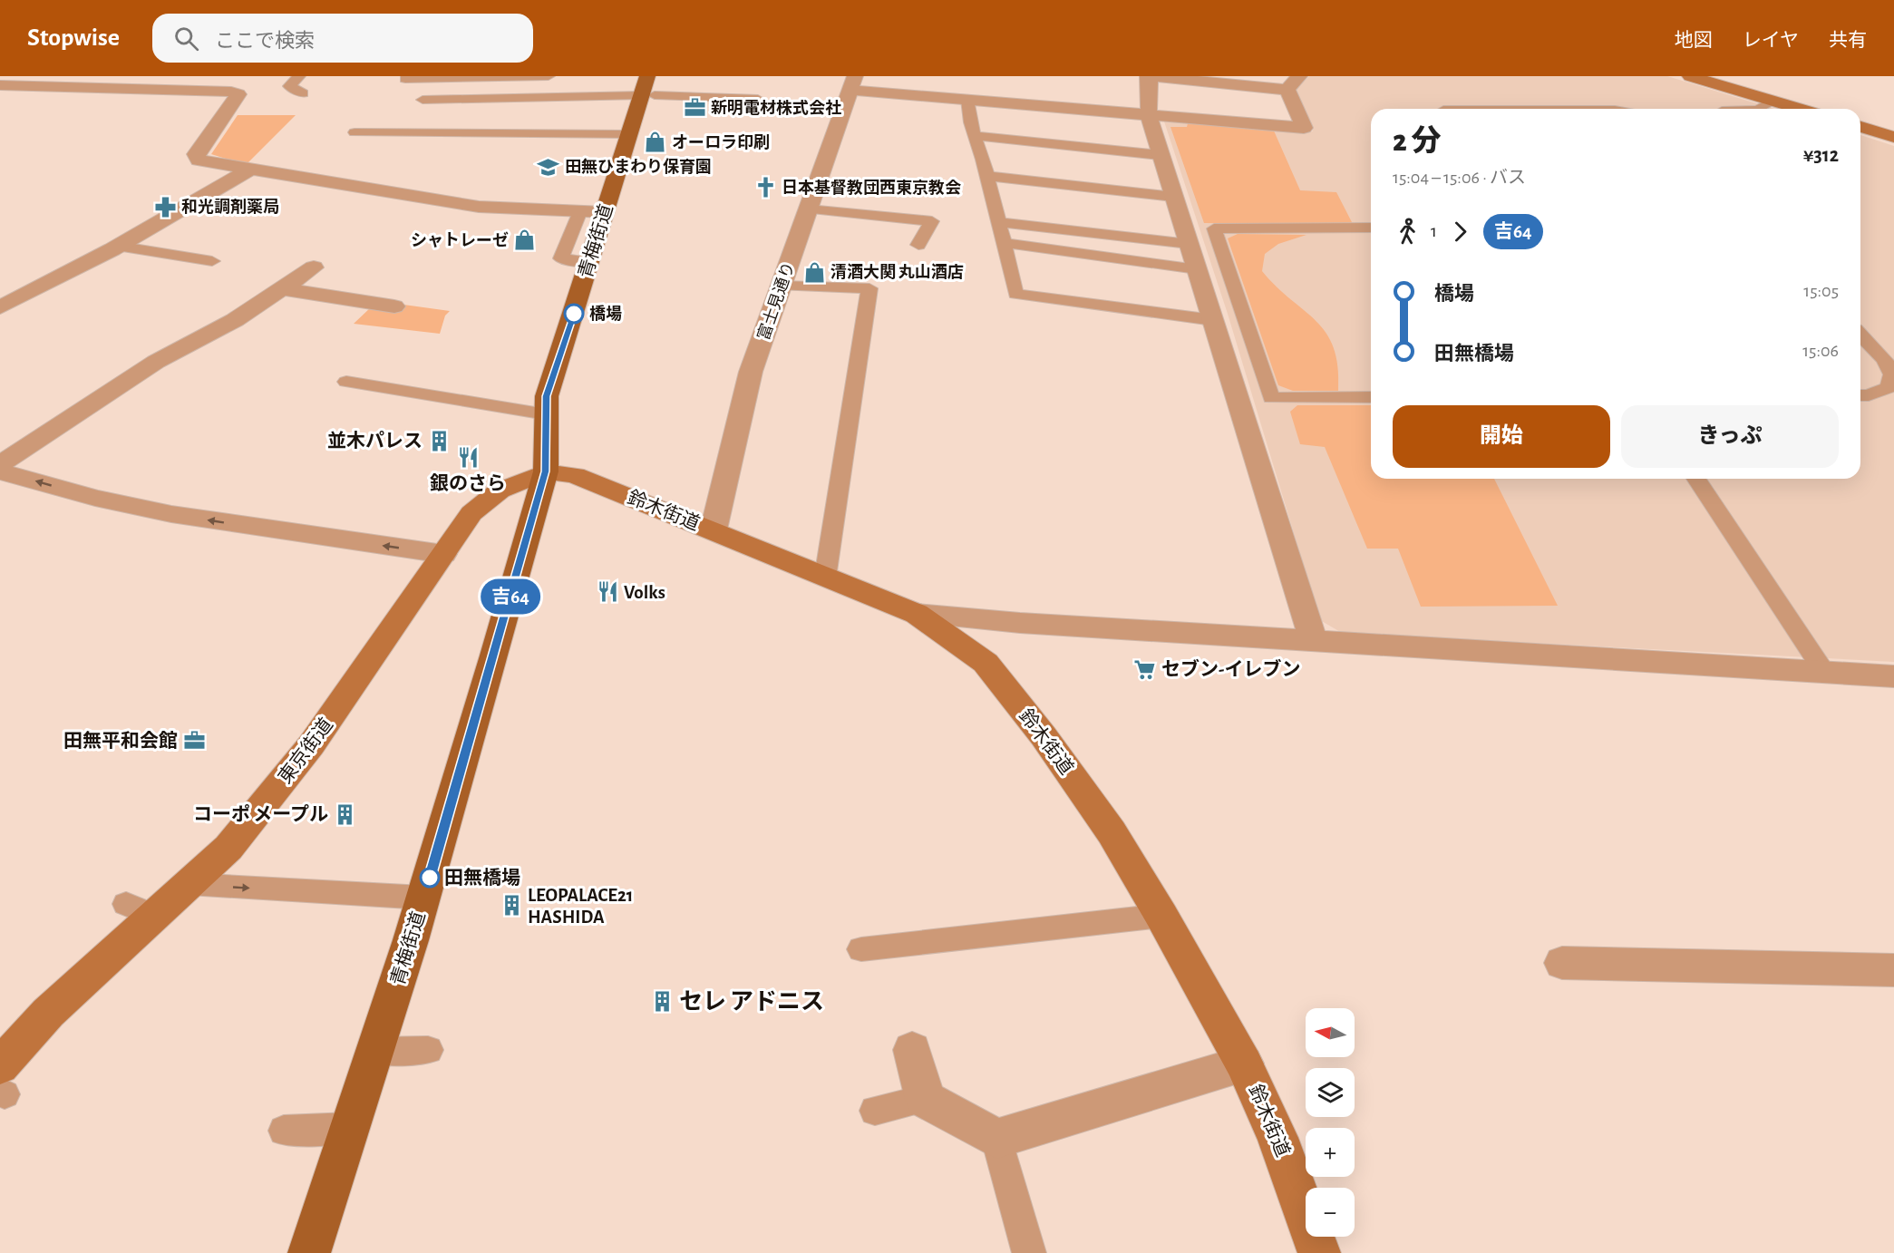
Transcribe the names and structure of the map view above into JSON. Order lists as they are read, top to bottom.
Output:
{
  "streets": {
    "main road": ["青梅街道", "鈴木街道", "東京街道"],
    "street": ["富士見通り"]
  },
  "crossings": [
    ["青梅街道", "鈴木街道"],
    ["青梅街道", "東京街道"],
    ["富士見通り", "鈴木街道"],
    ["鈴木街道", "東京街道"]
  ],
  "places": {
    "office": ["新明電材株式会社", "田無平和会館"],
    "shop": ["オーロラ印刷", "シャトレーゼ", "清酒大関 丸山酒店"],
    "school or university": ["田無ひまわり保育園"],
    "church": ["日本基督教団西東京教会"],
    "pharmacy": ["和光調剤薬局"],
    "other": ["橋場", "田無橋場"],
    "building": [
      "並木パレス",
      "コーポ メープル",
      "LEOPALACE21 HASHIDA",
      "セレ アドニス"
    ],
    "restaurant": ["銀のさら", "Volks"],
    "supermarket": ["セブン-イレブン"]
  },
  "lines": ["bus line 吉64"],
  "north": "left",
  "page": {
    "header": "Stopwise",
    "search": "ここで検索",
    "nav": ["地図", "レイヤ", "共有"],
    "on_map": "吉64",
    "heading": ["2 分", "15:04 – 15:06 · バス", "¥312"],
    "legs": ["1", "吉64"],
    "list": [
      {
        "name": "橋場",
        "value": "15:05"
      },
      {
        "name": "田無橋場",
        "value": "15:06"
      }
    ],
    "buttons": ["開始", "きっぷ"],
    "map_buttons": ["+", "−"]
  }
}
